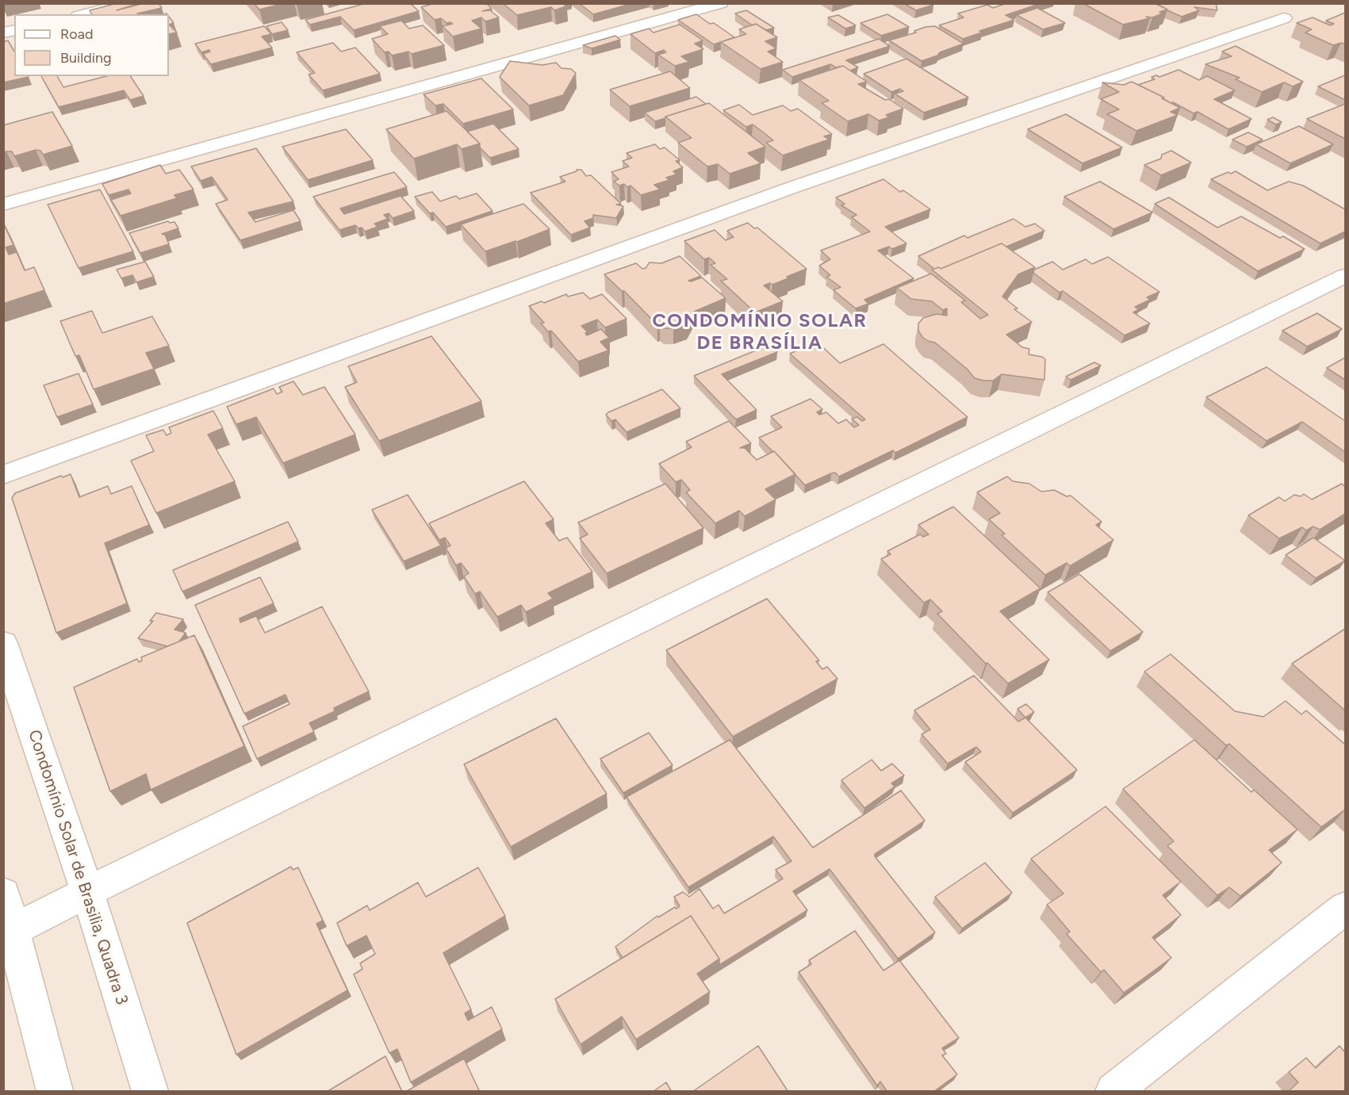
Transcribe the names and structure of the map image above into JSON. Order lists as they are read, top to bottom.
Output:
{
  "streets": {
    "street": ["Condomínio Solar de Brasilia, Quadra 3"]
  },
  "districts": ["CONDOMÍNIO SOLAR DE BRASÍLIA"],
  "legend": ["Road", "Building"]
}
